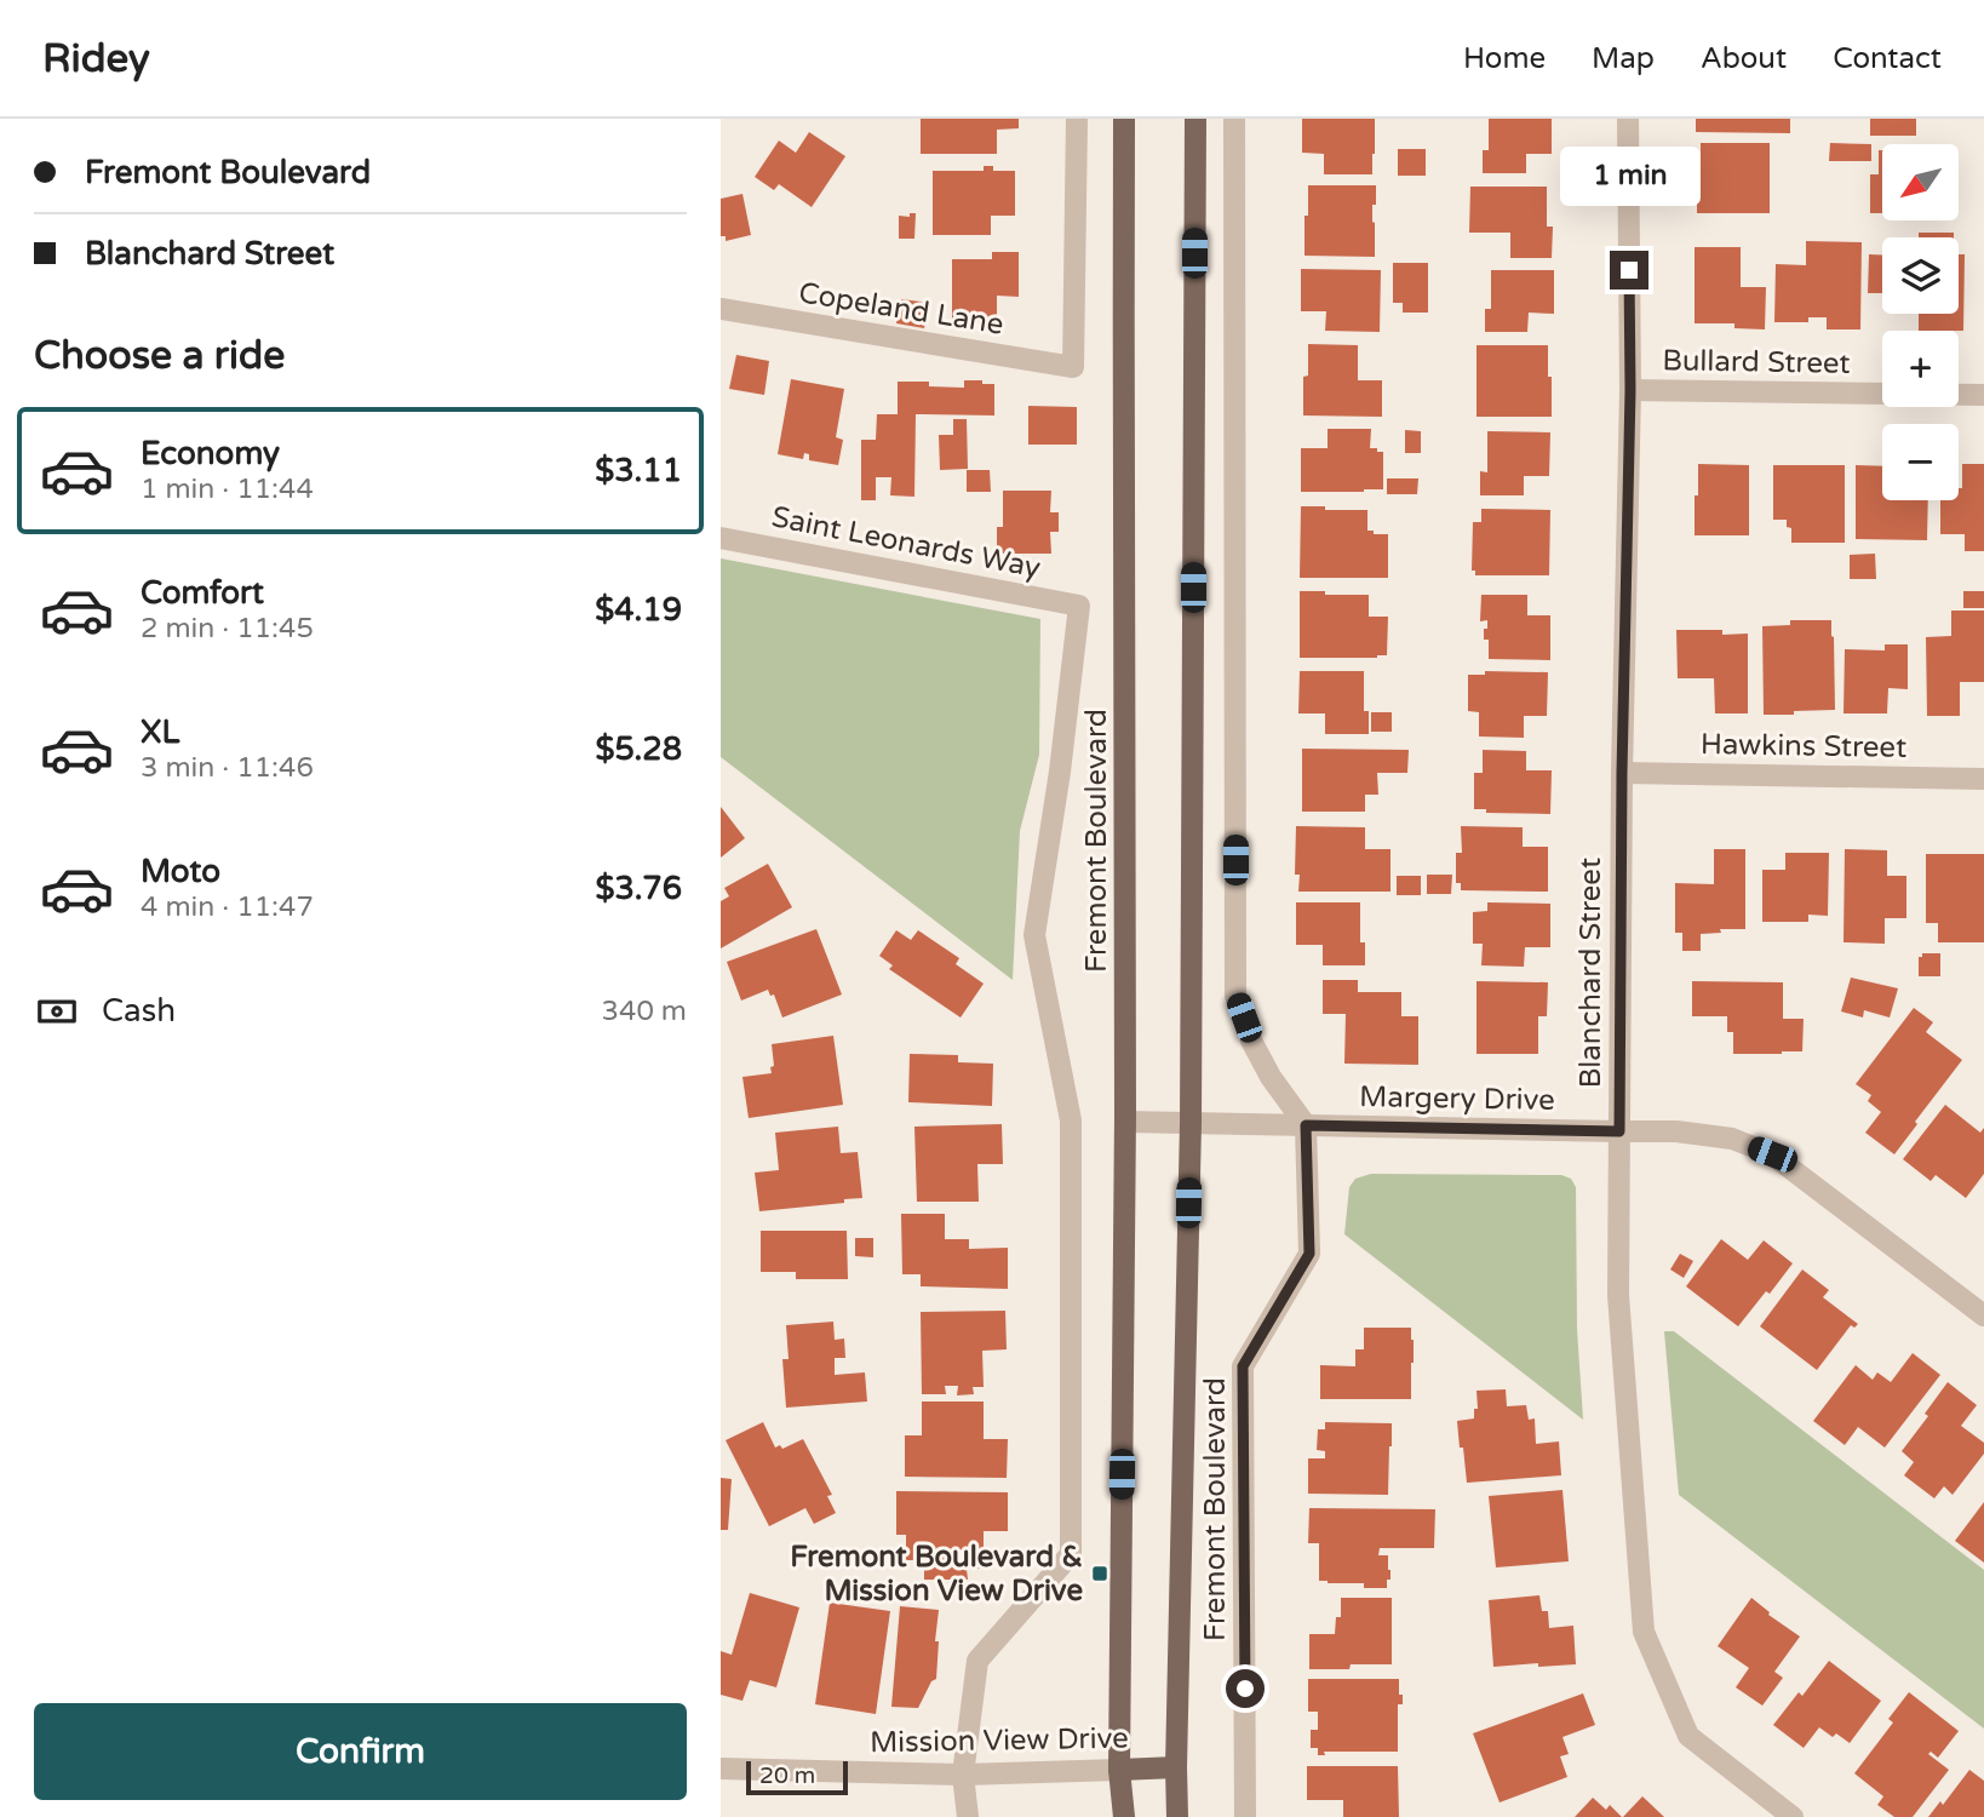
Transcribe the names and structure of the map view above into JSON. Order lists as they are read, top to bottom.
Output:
{
  "streets": {
    "main road": ["Fremont Boulevard", "Mission View Drive"],
    "street": [
      "Copeland Lane",
      "Bullard Street",
      "Saint Leonards Way",
      "Hawkins Street",
      "Blanchard Street",
      "Margery Drive"
    ]
  },
  "crossings": [
    ["Bullard Street", "Blanchard Street"],
    ["Saint Leonards Way", "Fremont Boulevard"],
    ["Hawkins Street", "Blanchard Street"],
    ["Fremont Boulevard", "Margery Drive"],
    ["Fremont Boulevard", "Mission View Drive"],
    ["Blanchard Street", "Margery Drive"]
  ],
  "places": {
    "transit": ["Fremont Boulevard & Mission View Drive"]
  },
  "scale_bar": "20 m",
  "north": "bottom left",
  "page": {
    "header": "Ridey",
    "nav": [
      "Home",
      "Map",
      "About",
      "Contact"
    ],
    "banner": ["Fremont Boulevard", "Blanchard Street"],
    "map_buttons": ["+", "−"],
    "bubble": "1 min",
    "heading": "Choose a ride",
    "list": [
      {
        "name": "Economy",
        "note": "1 min · 11:44",
        "value": "$3.11"
      },
      {
        "name": "Comfort",
        "note": "2 min · 11:45",
        "value": "$4.19"
      },
      {
        "name": "XL",
        "note": "3 min · 11:46",
        "value": "$5.28"
      },
      {
        "name": "Moto",
        "note": "4 min · 11:47",
        "value": "$3.76"
      }
    ],
    "pay": ["Cash", "340 m"],
    "buttons": "Confirm",
    "scale": "20 m"
  }
}
